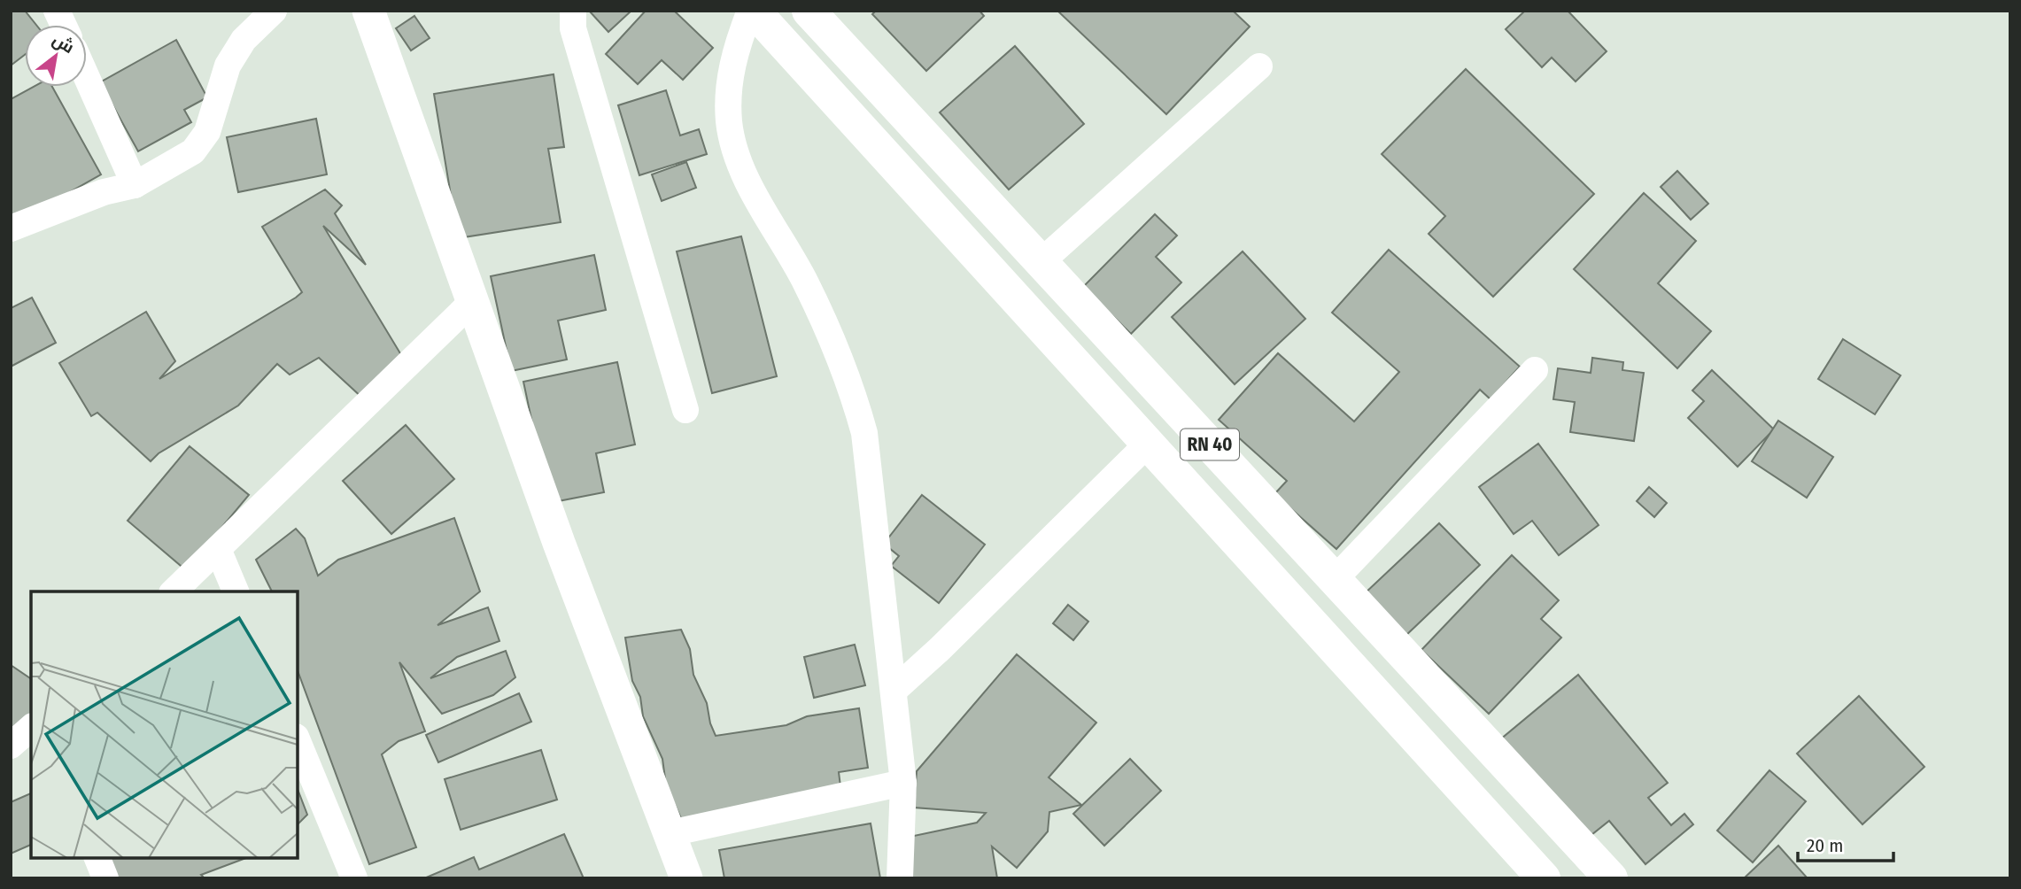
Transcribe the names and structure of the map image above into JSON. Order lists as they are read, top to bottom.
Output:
{
  "streets": {
    "highway": ["RN 40"]
  },
  "scale_bar": "20 m",
  "north": "top right"
}
